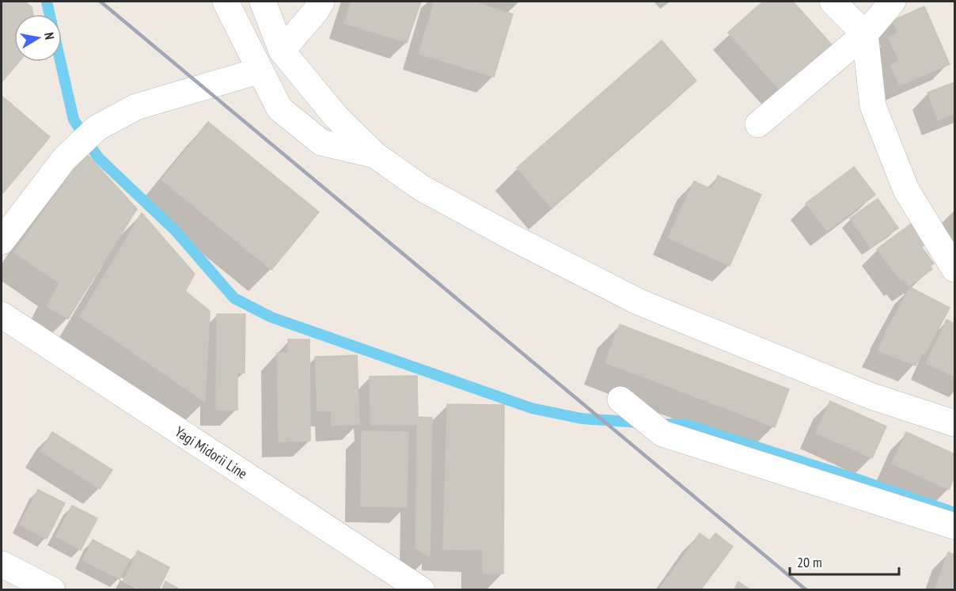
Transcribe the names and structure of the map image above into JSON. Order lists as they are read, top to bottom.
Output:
{
  "streets": {
    "street": ["Yagi Midorii Line"]
  },
  "scale_bar": "20 m",
  "north": "right"
}
